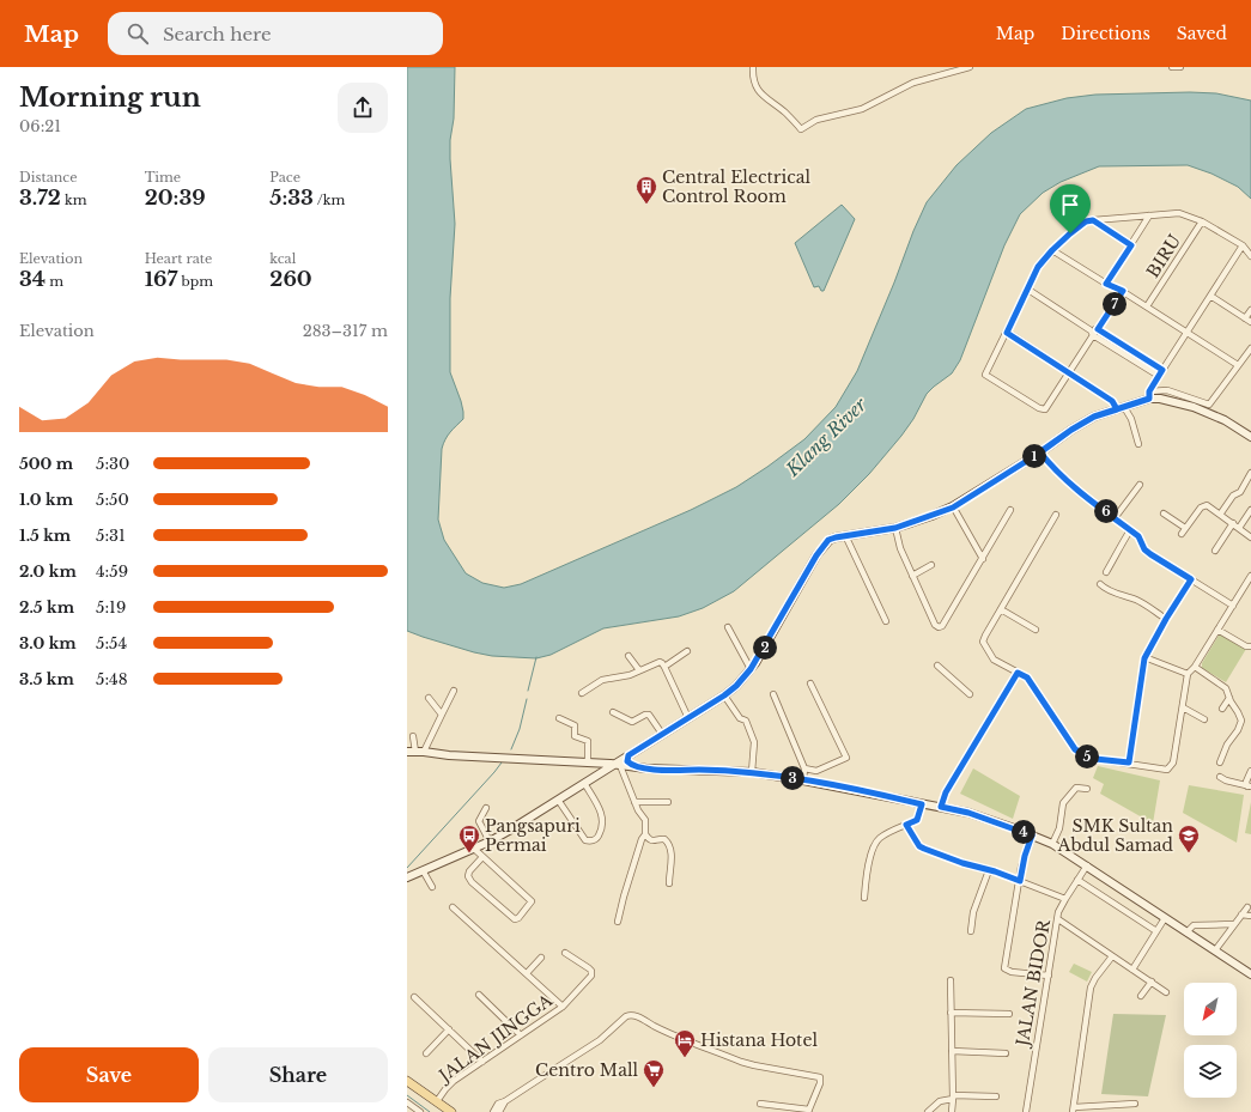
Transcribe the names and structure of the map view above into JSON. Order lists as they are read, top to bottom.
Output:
{
  "streets": {
    "street": ["BIRU", "JALAN BIDOR", "JALAN JINGGA"]
  },
  "water": ["Klang River"],
  "places": {
    "building": ["Central Electrical Control Room"],
    "bus stop": ["Pangsapuri Permai"],
    "school or university": ["SMK Sultan Abdul Samad"],
    "hotel": ["Histana Hotel"],
    "supermarket": ["Centro Mall"]
  },
  "north": "bottom left",
  "page": {
    "header": "Map",
    "search": "Search here",
    "nav": ["Map", "Directions", "Saved"],
    "heading": ["Morning run", "06:21"],
    "stats": [
      ["Distance", "3.72 km"],
      ["Time", "20:39"],
      ["Pace", "5:33 /km"],
      ["Elevation", "34 m"],
      ["Heart rate", "167 bpm"],
      ["kcal", "260"]
    ],
    "pins": [
      "7",
      "1",
      "6",
      "2",
      "5",
      "3",
      "4"
    ],
    "chart": ["Elevation", "283–317 m"],
    "list": [
      {
        "name": "500 m",
        "note": "5:30"
      },
      {
        "name": "1.0 km",
        "note": "5:50"
      },
      {
        "name": "1.5 km",
        "note": "5:31"
      },
      {
        "name": "2.0 km",
        "note": "4:59"
      },
      {
        "name": "2.5 km",
        "note": "5:19"
      },
      {
        "name": "3.0 km",
        "note": "5:54"
      },
      {
        "name": "3.5 km",
        "note": "5:48"
      }
    ],
    "buttons": ["Save", "Share"]
  }
}
